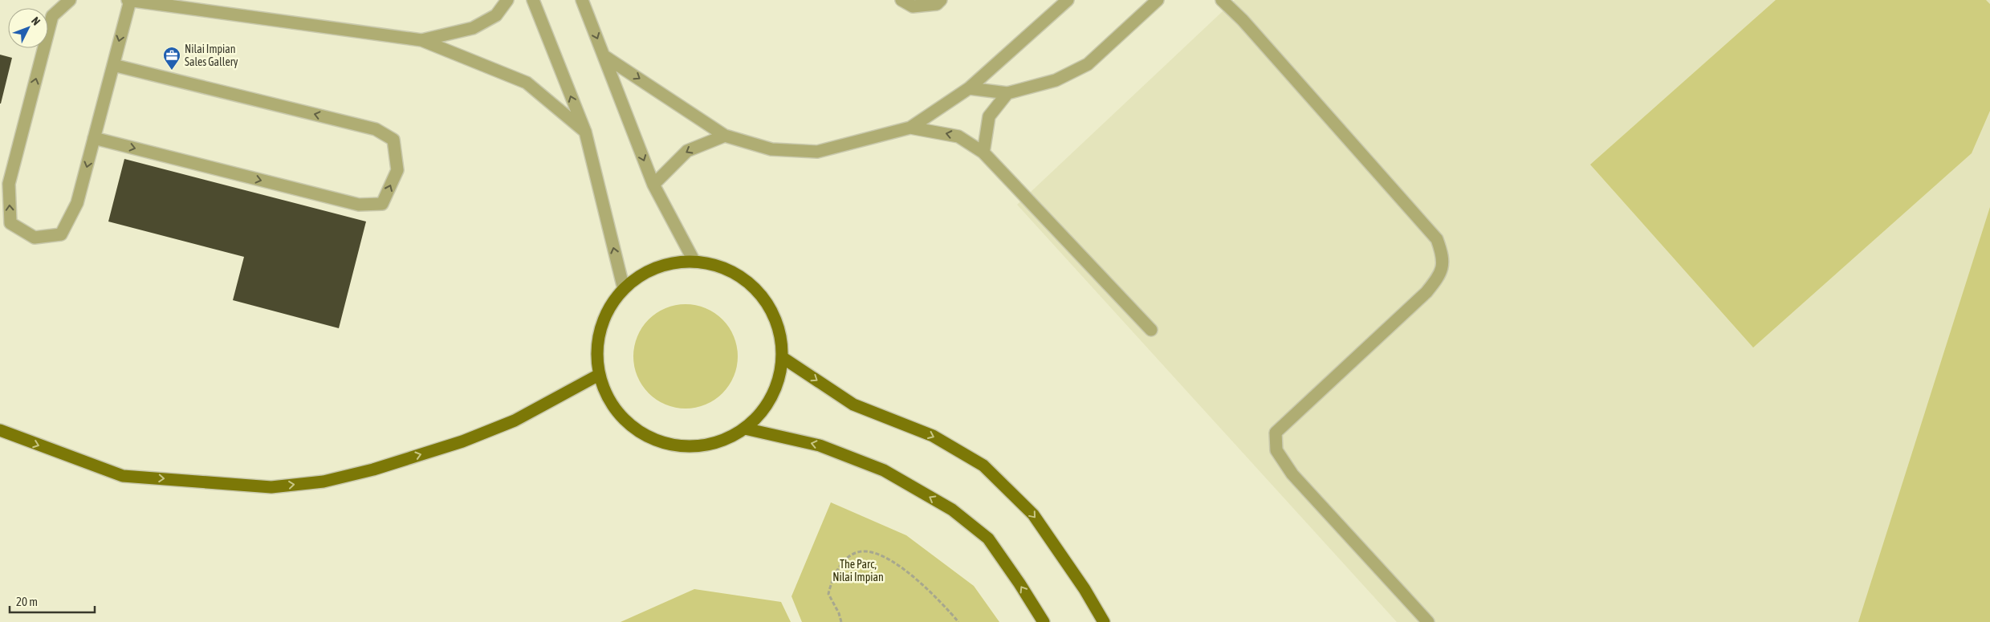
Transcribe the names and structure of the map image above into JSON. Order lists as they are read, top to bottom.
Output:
{
  "parks": ["The Parc, Nilai Impian"],
  "places": {
    "office": ["Nilai Impian Sales Gallery"]
  },
  "scale_bar": "20 m",
  "north": "top right"
}
